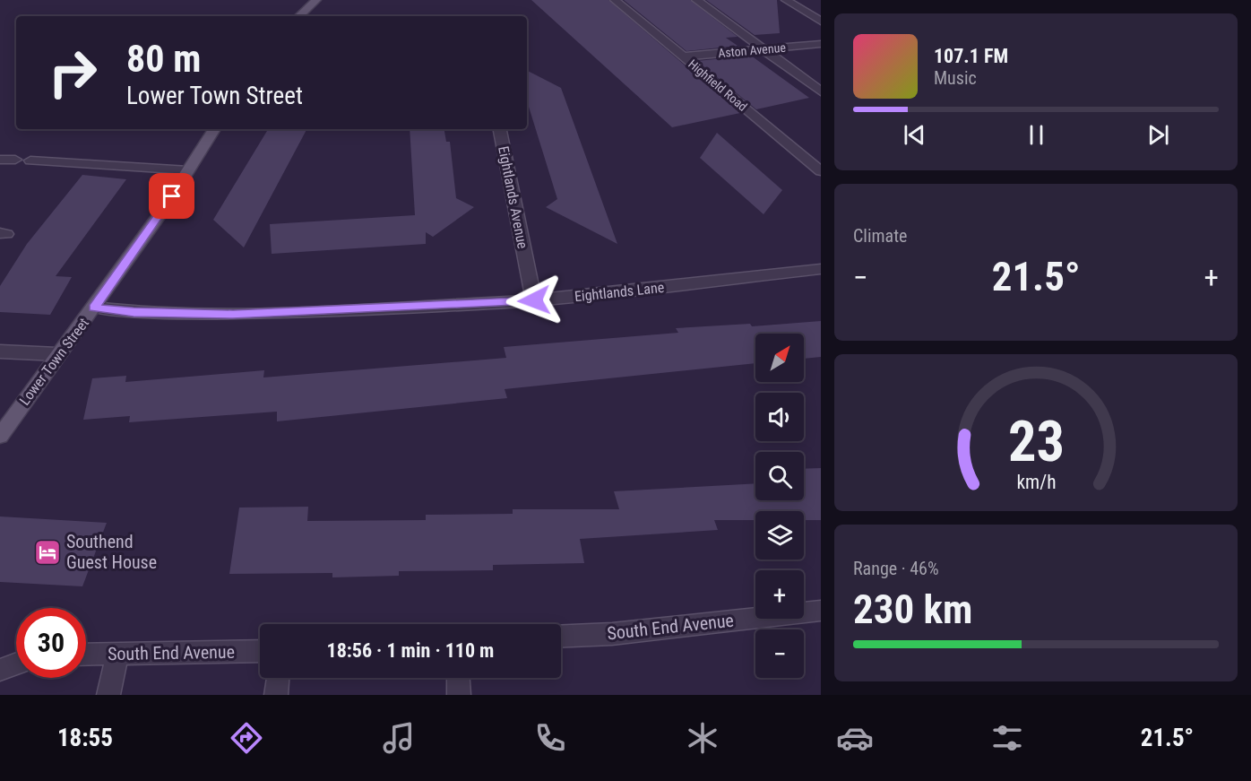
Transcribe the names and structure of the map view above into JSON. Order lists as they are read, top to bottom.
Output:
{
  "streets": {
    "main road": ["Lower Town Street"],
    "street": [
      "Aston Avenue",
      "Highfield Road",
      "Eightlands Avenue",
      "Eightlands Lane",
      "South End Avenue"
    ]
  },
  "crossings": [
    ["Aston Avenue", "Highfield Road"],
    ["Eightlands Avenue", "Eightlands Lane"],
    ["Eightlands Lane", "Lower Town Street"]
  ],
  "places": {
    "hotel": ["Southend Guest House"]
  },
  "north": "top right",
  "page": {
    "turn": ["80 m", "Lower Town Street"],
    "song": ["107.1 FM", "Music"],
    "tile": [
      "Climate",
      ["Range · 46%", "230 km"]
    ],
    "heat": ["−", "21.5°", "+"],
    "map_buttons": ["+", "−"],
    "limit": "30",
    "trip": "18:56 · 1 min · 110 m",
    "tabs": ["18:55", "21.5°"],
    "gauge": ["23", "km/h"]
  }
}
